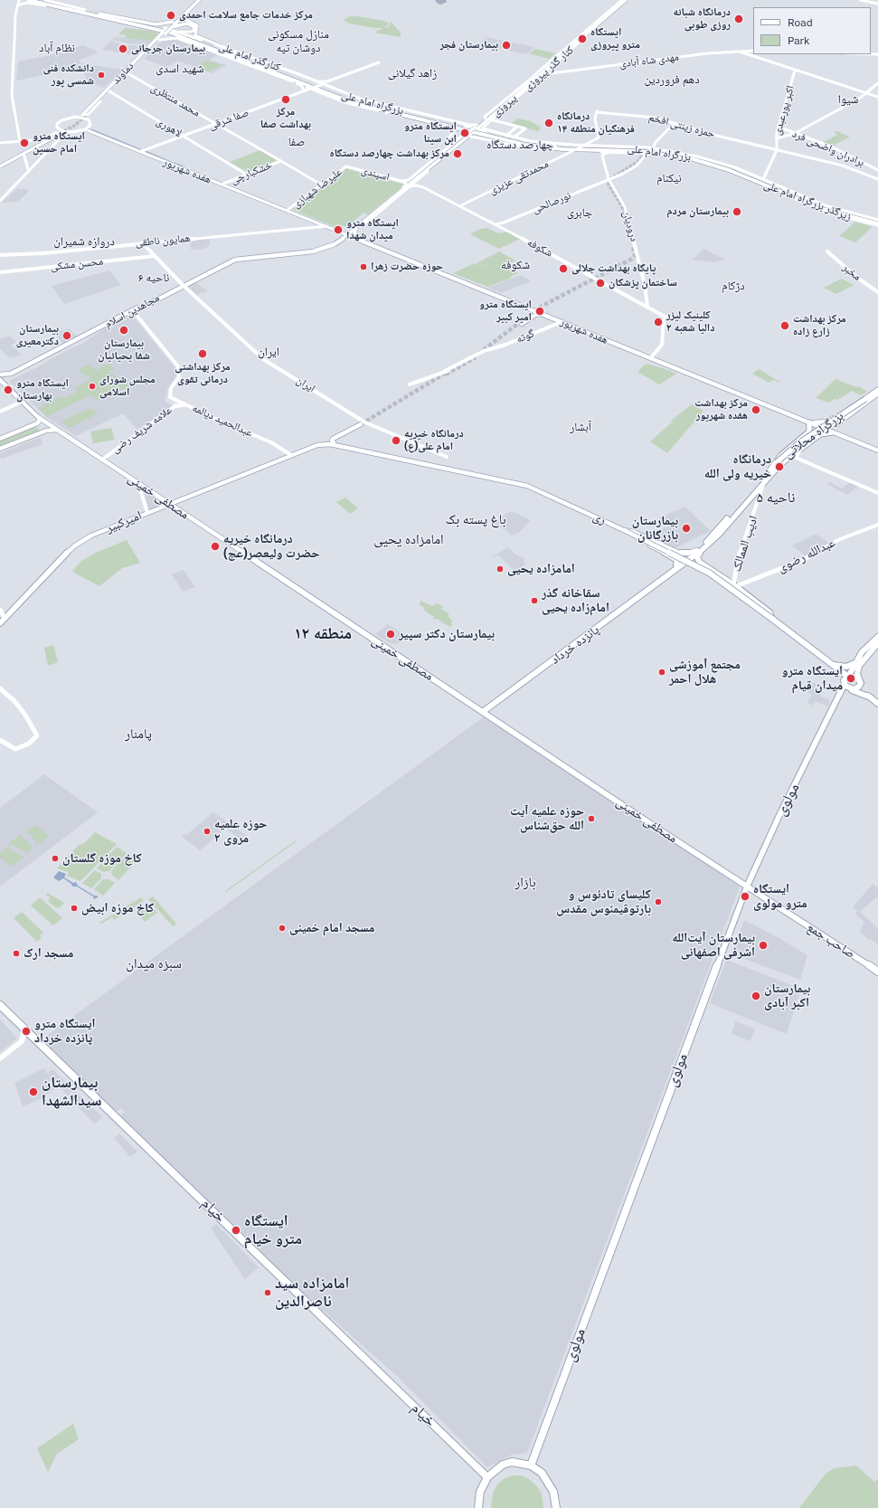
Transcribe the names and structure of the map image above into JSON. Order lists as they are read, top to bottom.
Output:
{
  "streets": {
    "highway": ["بزرگراه امام علی", "زیرگذر بزرگراه امام علی", "بزرگراه محلاتی"],
    "main road": [
      "کنارگذر امام علی",
      "مهدی شاه آبادی",
      "کنار گذر پیروزی",
      "دماوند",
      "محمد منتظری",
      "پیروزی",
      "اکبر پورعبدی",
      "صفا شرقی",
      "حمزه زینتی افخم",
      "لاهوری",
      "برادران واضحی فرد",
      "هفده شهریور",
      "خشکبارچی",
      "اسپندی",
      "محمدتقی عزیزی",
      "علیرضا شهبازی",
      "نورصالحی",
      "درودیان",
      "همایون ناطقی",
      "شکوفه",
      "محسن مشکی",
      "مخبر",
      "مجاهدین اسلام",
      "گوته",
      "ایران",
      "عبدالحمید دیالمه",
      "علامه شریف رضی",
      "مصطفی خمینی",
      "ری",
      "امیرکبیر",
      "ادیب الممالک",
      "عبدالله رضوی",
      "پانزده خرداد",
      "مولوی",
      "صاحب جمع",
      "خیام"
    ]
  },
  "crossings": [
    ["کنارگذر امام علی", "بزرگراه امام علی"],
    ["کنارگذر امام علی", "صفا شرقی"],
    ["مهدی شاه آبادی", "کنار گذر پیروزی"],
    ["کنار گذر پیروزی", "پیروزی"],
    ["دماوند", "محمد منتظری"],
    ["دماوند", "بزرگراه امام علی"],
    ["دماوند", "لاهوری"],
    ["محمد منتظری", "صفا شرقی"],
    ["محمد منتظری", "خشکبارچی"],
    ["محمد منتظری", "علیرضا شهبازی"],
    ["بزرگراه امام علی", "پیروزی"],
    ["بزرگراه امام علی", "صفا شرقی"],
    ["بزرگراه امام علی", "زیرگذر بزرگراه امام علی"],
    ["پیروزی", "هفده شهریور"],
    ["پیروزی", "اسپندی"],
    ["پیروزی", "مجاهدین اسلام"],
    ["اکبر پورعبدی", "حمزه زینتی افخم"],
    ["اکبر پورعبدی", "برادران واضحی فرد"],
    ["صفا شرقی", "لاهوری"],
    ["صفا شرقی", "هفده شهریور"],
    ["حمزه زینتی افخم", "محمدتقی عزیزی"],
    ["لاهوری", "خشکبارچی"],
    ["هفده شهریور", "خشکبارچی"],
    ["هفده شهریور", "علیرضا شهبازی"],
    ["هفده شهریور", "همایون ناطقی"],
    ["هفده شهریور", "شکوفه"],
    ["هفده شهریور", "مجاهدین اسلام"],
    ["هفده شهریور", "گوته"],
    ["اسپندی", "علیرضا شهبازی"],
    ["محمدتقی عزیزی", "شکوفه"],
    ["نورصالحی", "درودیان"],
    ["نورصالحی", "شکوفه"],
    ["درودیان", "شکوفه"],
    ["همایون ناطقی", "ایران"],
    ["محسن مشکی", "ایران"],
    ["مجاهدین اسلام", "ایران"],
    ["مجاهدین اسلام", "علامه شریف رضی"],
    ["عبدالحمید دیالمه", "علامه شریف رضی"],
    ["عبدالحمید دیالمه", "امیرکبیر"],
    ["علامه شریف رضی", "مصطفی خمینی"],
    ["بزرگراه محلاتی", "ادیب الممالک"],
    ["بزرگراه محلاتی", "پانزده خرداد"],
    ["مصطفی خمینی", "امیرکبیر"],
    ["مصطفی خمینی", "پانزده خرداد"],
    ["مصطفی خمینی", "مولوی"],
    ["مصطفی خمینی", "صاحب جمع"],
    ["ری", "امیرکبیر"],
    ["ری", "مولوی"],
    ["ادیب الممالک", "عبدالله رضوی"],
    ["مولوی", "صاحب جمع"]
  ],
  "districts": [
    "منازل مسکونی دوشان تپه",
    "نظام آباد",
    "شهید اسدی",
    "زاهد گیلانی",
    "دهم فروردین",
    "شیوا",
    "صفا",
    "چهارصد دستگاه",
    "نیکنام",
    "جابری",
    "دروازه شمیران",
    "شکوفه",
    "ناحیه ۶",
    "دژکام",
    "ایران",
    "آبشار",
    "ناحیه ۵",
    "باغ پسته بک",
    "امامزاده یحیی",
    "منطقه ۱۲",
    "پامنار",
    "بازار",
    "سبزه میدان"
  ],
  "places": [
    "مرکز خدمات جامع سلامت احمدی",
    "درمانگاه شبانه روزی طوبی",
    "ایستگاه مترو پیروزی",
    "بیمارستان فجر",
    "بیمارستان جرجانی",
    "دانشکده فنی شمسی پور",
    "مرکز بهداشت صفا",
    "درمانگاه فرهنگیان منطقه ۱۴",
    "ایستگاه مترو ابن سینا",
    "ایستگاه مترو امام حسین",
    "مرکز بهداشت چهارصد دستگاه",
    "بیمارستان مردم",
    "ایستگاه مترو میدان شهدا",
    "حوزه حضرت زهرا",
    "پایگاه بهداشت جلالی",
    "ساختمان پزشکان",
    "ایستگاه مترو امیر کبیر",
    "کلینیک لیزر دالیا شعبه ۲",
    "مرکز بهداشت زارع زاده",
    "بیمارستان شفا یحیائیان",
    "بیمارستان دکترمعیری",
    "مرکز بهداشتی درمانی تقوی",
    "مجلس شورای اسلامی",
    "ایستگاه مترو بهارستان",
    "مرکز بهداشت هفده شهریور",
    "درمانگاه خیریه امام علی(ع)",
    "درمانگاه خیریه ولی الله",
    "بیمارستان بازرگانان",
    "درمانگاه خیریه حضرت ولیعصر(عج)",
    "امامزاده یحیی",
    "سقاخانه گذر امام‌زاده یحیی",
    "بیمارستان دکتر سپیر",
    "مجتمع آموزشی هلال احمر",
    "ایستگاه مترو میدان قیام",
    "حوزه علمیه آیت الله حق‌شناس",
    "حوزه علمیه مروی ۲",
    "کاخ موزه گلستان",
    "ایستگاه مترو مولوی",
    "کلیسای تادئوس و بارتوقیمئوس مقدس",
    "کاخ موزه ابیض",
    "مسجد امام خمینی",
    "بیمارستان آیت‌الله اشرفی اصفهانی",
    "مسجد ارک",
    "بیمارستان اکبر آبادی",
    "ایستگاه مترو پانزده خرداد",
    "بیمارستان سیدالشهدا",
    "ایستگاه مترو خیام",
    "امامزاده سید ناصرالدین"
  ],
  "legend": ["Road", "Park"]
}
